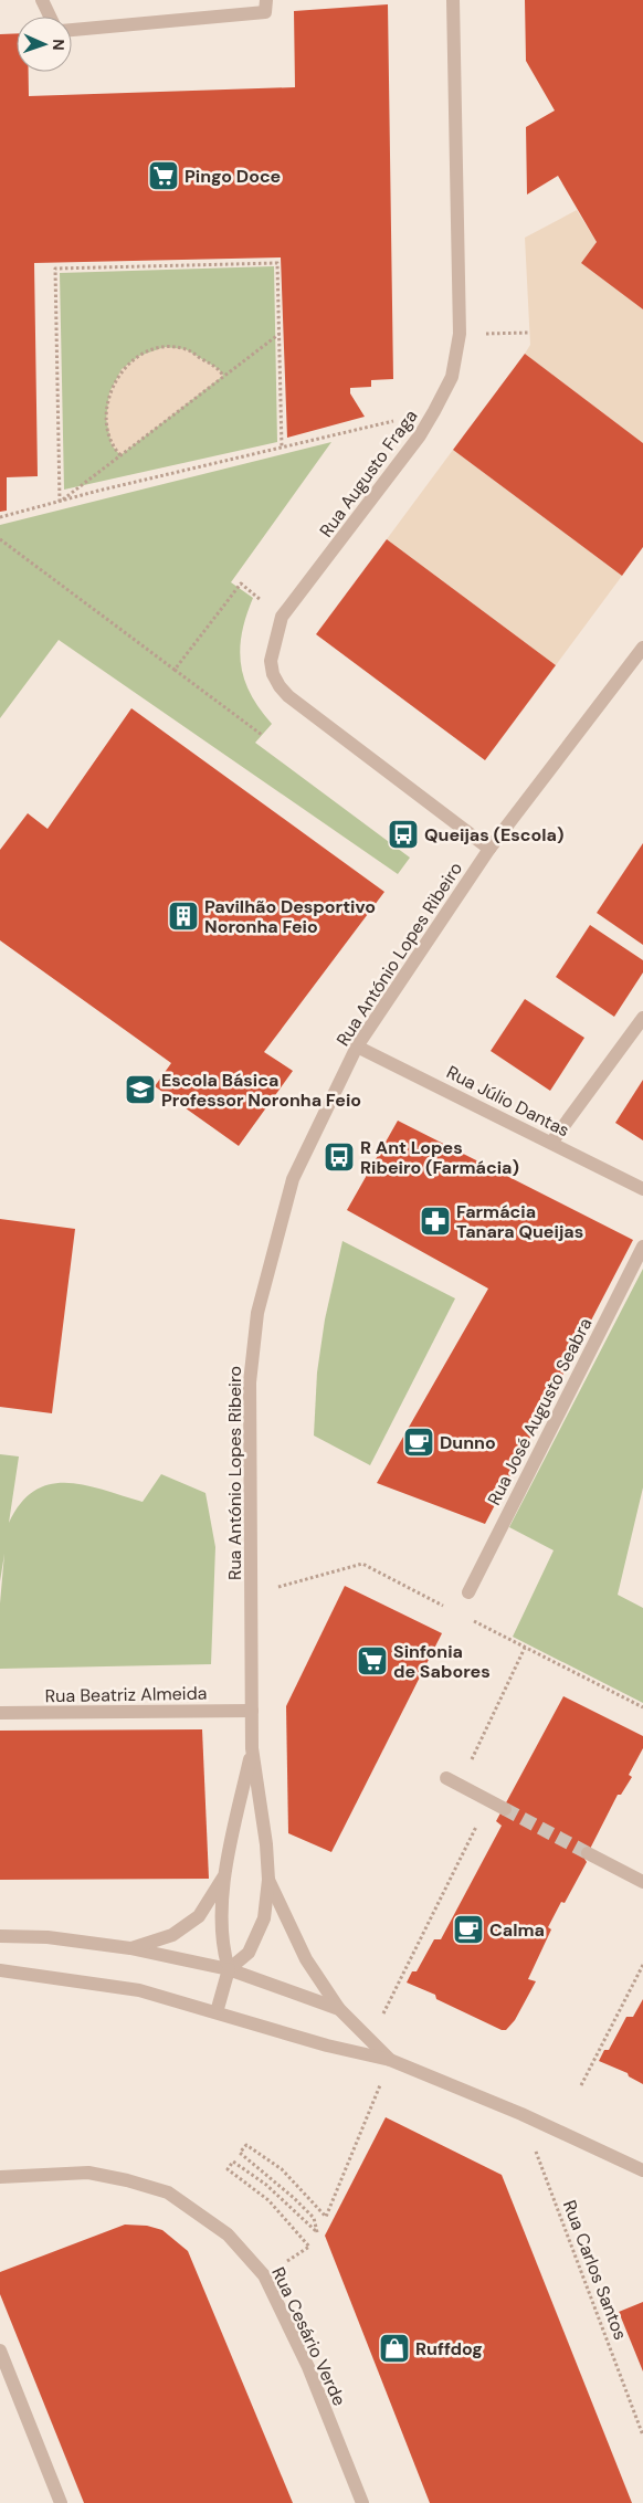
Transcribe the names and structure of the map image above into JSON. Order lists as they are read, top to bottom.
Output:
{
  "streets": {
    "street": [
      "Rua Augusto Fraga",
      "Rua António Lopes Ribeiro",
      "Rua Júlio Dantas",
      "Rua José Augusto Seabra",
      "Rua Beatriz Almeida",
      "Rua Cesário Verde"
    ],
    "path": ["Rua Carlos Santos"]
  },
  "crossings": [
    ["Rua Augusto Fraga", "Rua António Lopes Ribeiro"],
    ["Rua António Lopes Ribeiro", "Rua Júlio Dantas"],
    ["Rua António Lopes Ribeiro", "Rua Beatriz Almeida"]
  ],
  "places": {
    "supermarket": ["Pingo Doce", "Sinfonia de Sabores"],
    "bus stop": ["Queijas (Escola)", "R Ant Lopes Ribeiro (Farmácia)"],
    "building": ["Pavilhão Desportivo Noronha Feio"],
    "school or university": ["Escola Básica Professor Noronha Feio"],
    "pharmacy": ["Farmácia Tanara Queijas"],
    "cafe": ["Dunno", "Calma"],
    "shop": ["Ruffdog"]
  },
  "north": "right"
}
